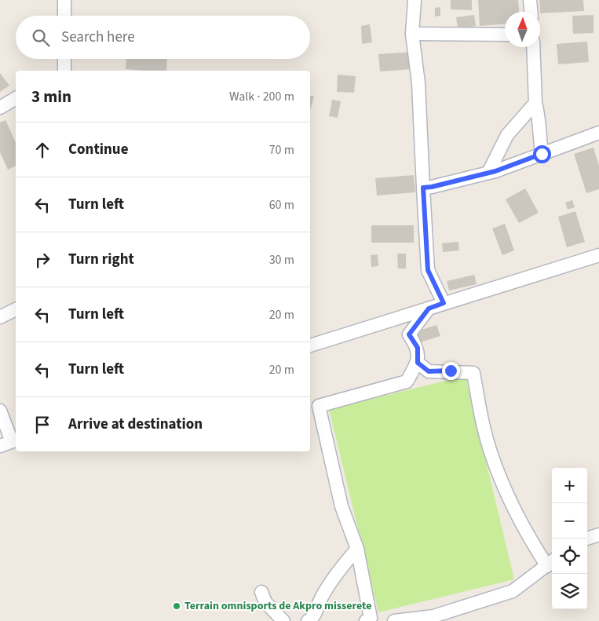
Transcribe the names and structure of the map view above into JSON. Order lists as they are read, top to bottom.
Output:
{
  "places": ["Terrain omnisports de Akpro misserete"],
  "north": "top",
  "page": {
    "search": "Search here",
    "heading": ["3 min", "Walk · 200 m"],
    "list": [
      ["Continue", "70 m"],
      ["Turn left", "60 m"],
      ["Turn right", "30 m"],
      ["Turn left", "20 m"],
      ["Turn left", "20 m"],
      "Arrive at destination"
    ],
    "map_buttons": ["+", "−"]
  }
}
